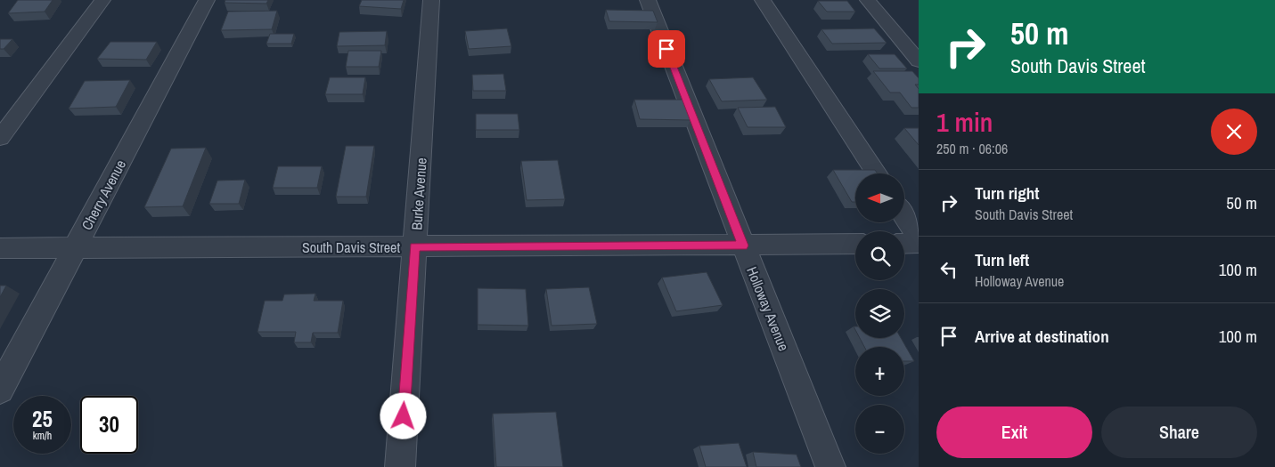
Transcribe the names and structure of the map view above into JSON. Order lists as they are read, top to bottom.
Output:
{
  "streets": {
    "street": [
      "Burke Avenue",
      "Cherry Avenue",
      "South Davis Street",
      "Holloway Avenue"
    ]
  },
  "crossings": [
    ["Burke Avenue", "South Davis Street"],
    ["Cherry Avenue", "South Davis Street"],
    ["South Davis Street", "Holloway Avenue"]
  ],
  "north": "left",
  "page": {
    "turn": ["50 m", "South Davis Street"],
    "heading": ["1 min", "250 m · 06:06"],
    "list": [
      {
        "name": "Turn right",
        "note": "South Davis Street",
        "value": "50 m"
      },
      {
        "name": "Turn left",
        "note": "Holloway Avenue",
        "value": "100 m"
      },
      {
        "name": "Arrive at destination",
        "value": "100 m"
      }
    ],
    "map_buttons": ["+", "−"],
    "speed": "25 km/h",
    "limit": "30",
    "buttons": ["Exit", "Share"]
  }
}
